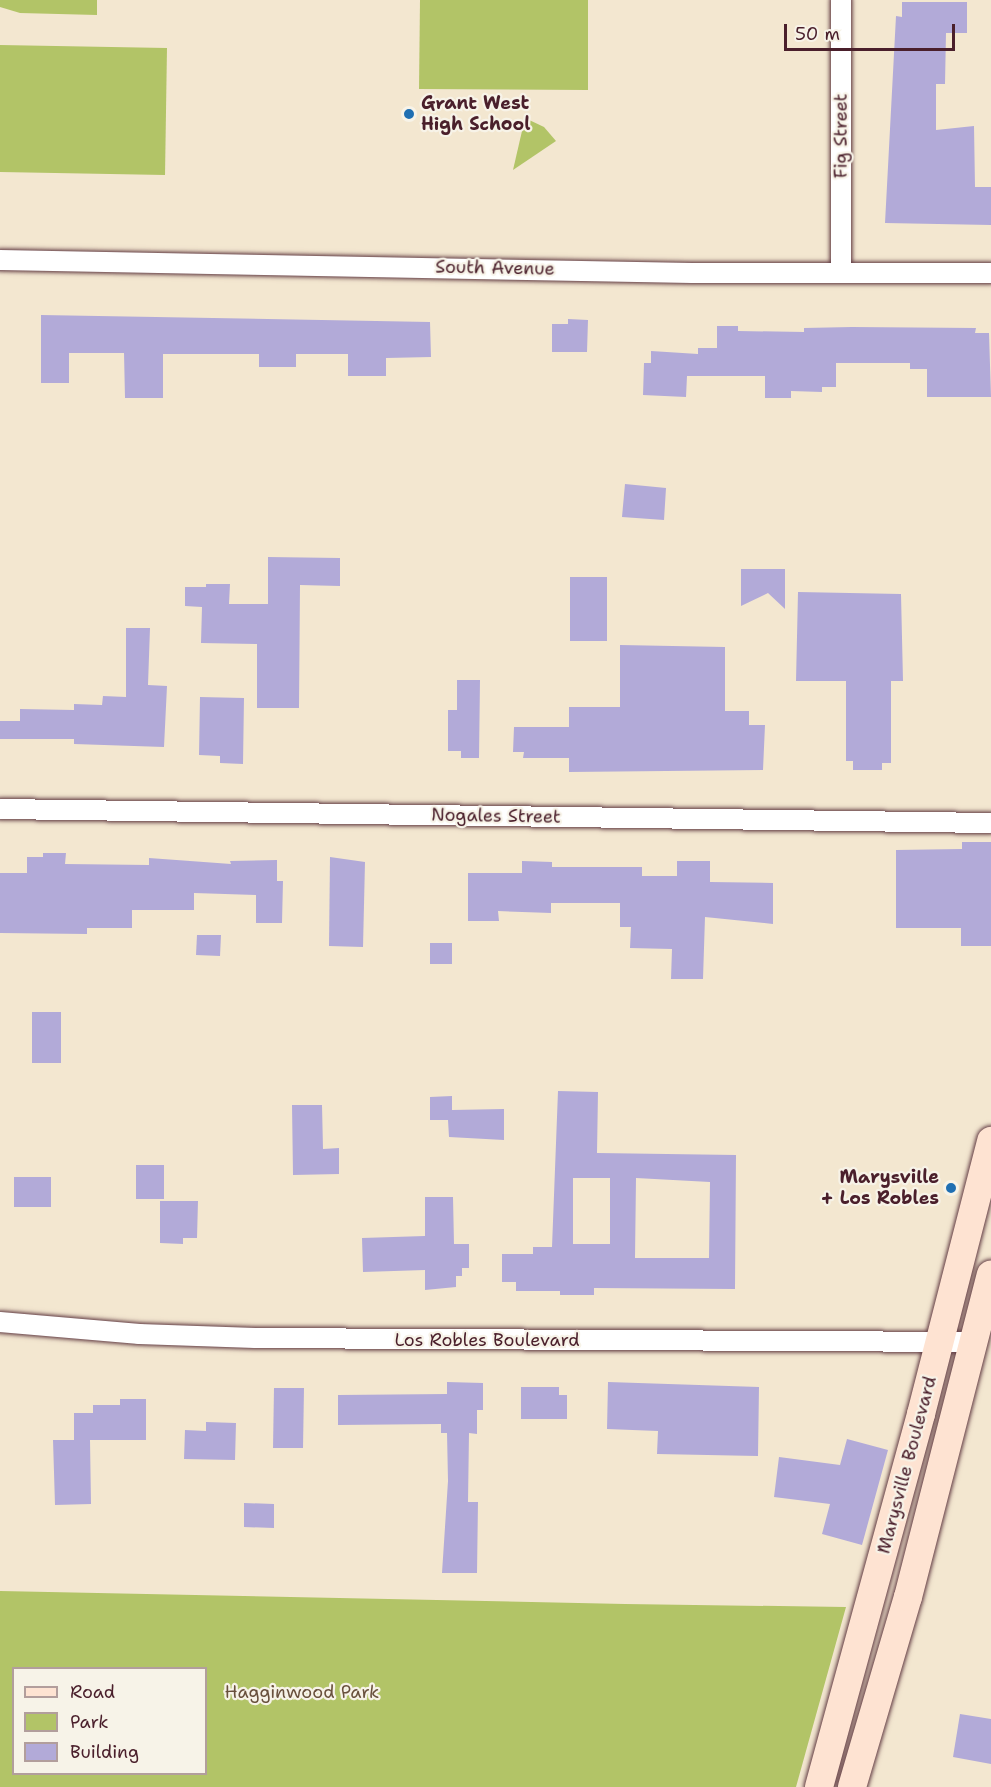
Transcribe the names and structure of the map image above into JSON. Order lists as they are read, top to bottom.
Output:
{
  "streets": {
    "main road": ["Marysville Boulevard"],
    "street": [
      "Fig Street",
      "South Avenue",
      "Nogales Street",
      "Los Robles Boulevard"
    ]
  },
  "crossings": [
    ["Fig Street", "South Avenue"],
    ["Los Robles Boulevard", "Marysville Boulevard"]
  ],
  "parks": ["Hagginwood Park"],
  "places": ["Grant West High School", "Marysville + Los Robles"],
  "legend": ["Road", "Park", "Building"],
  "scale_bar": "50 m"
}
